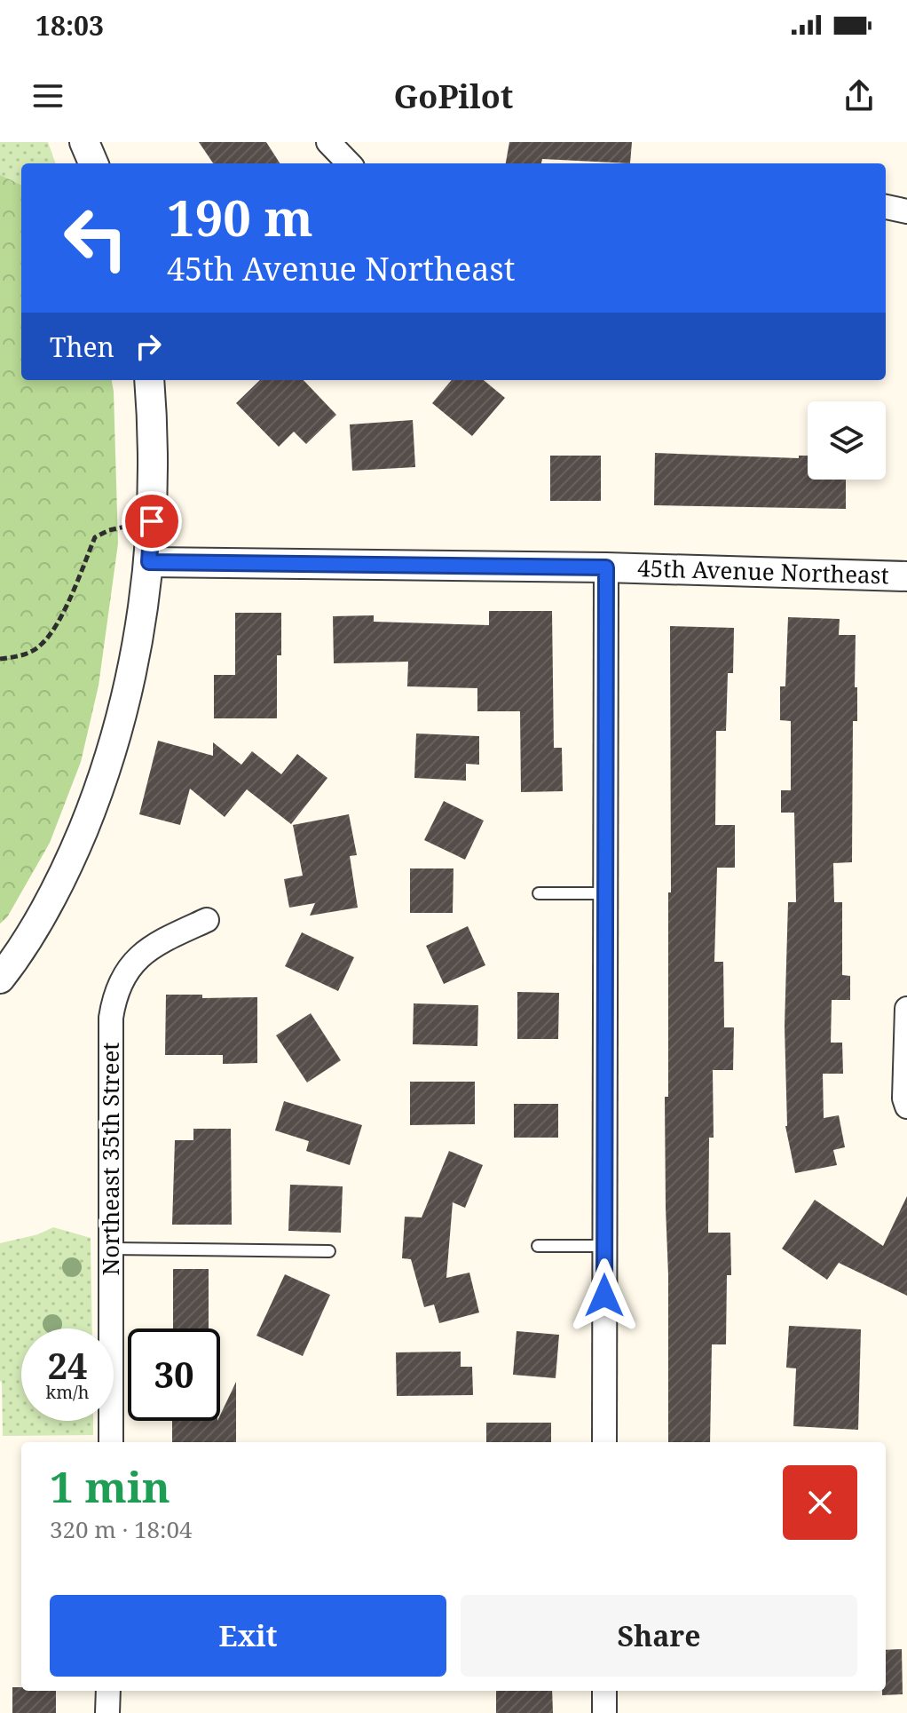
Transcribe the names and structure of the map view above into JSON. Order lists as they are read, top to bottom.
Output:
{
  "streets": {
    "street": ["45th Avenue Northeast", "Northeast 35th Street"]
  },
  "page": {
    "status": "18:03",
    "header": "GoPilot",
    "turn": ["190 m", "45th Avenue Northeast"],
    "then": "Then",
    "speed": "24 km/h",
    "limit": "30",
    "heading": ["1 min", "320 m · 18:04"],
    "buttons": ["Exit", "Share"]
  }
}
